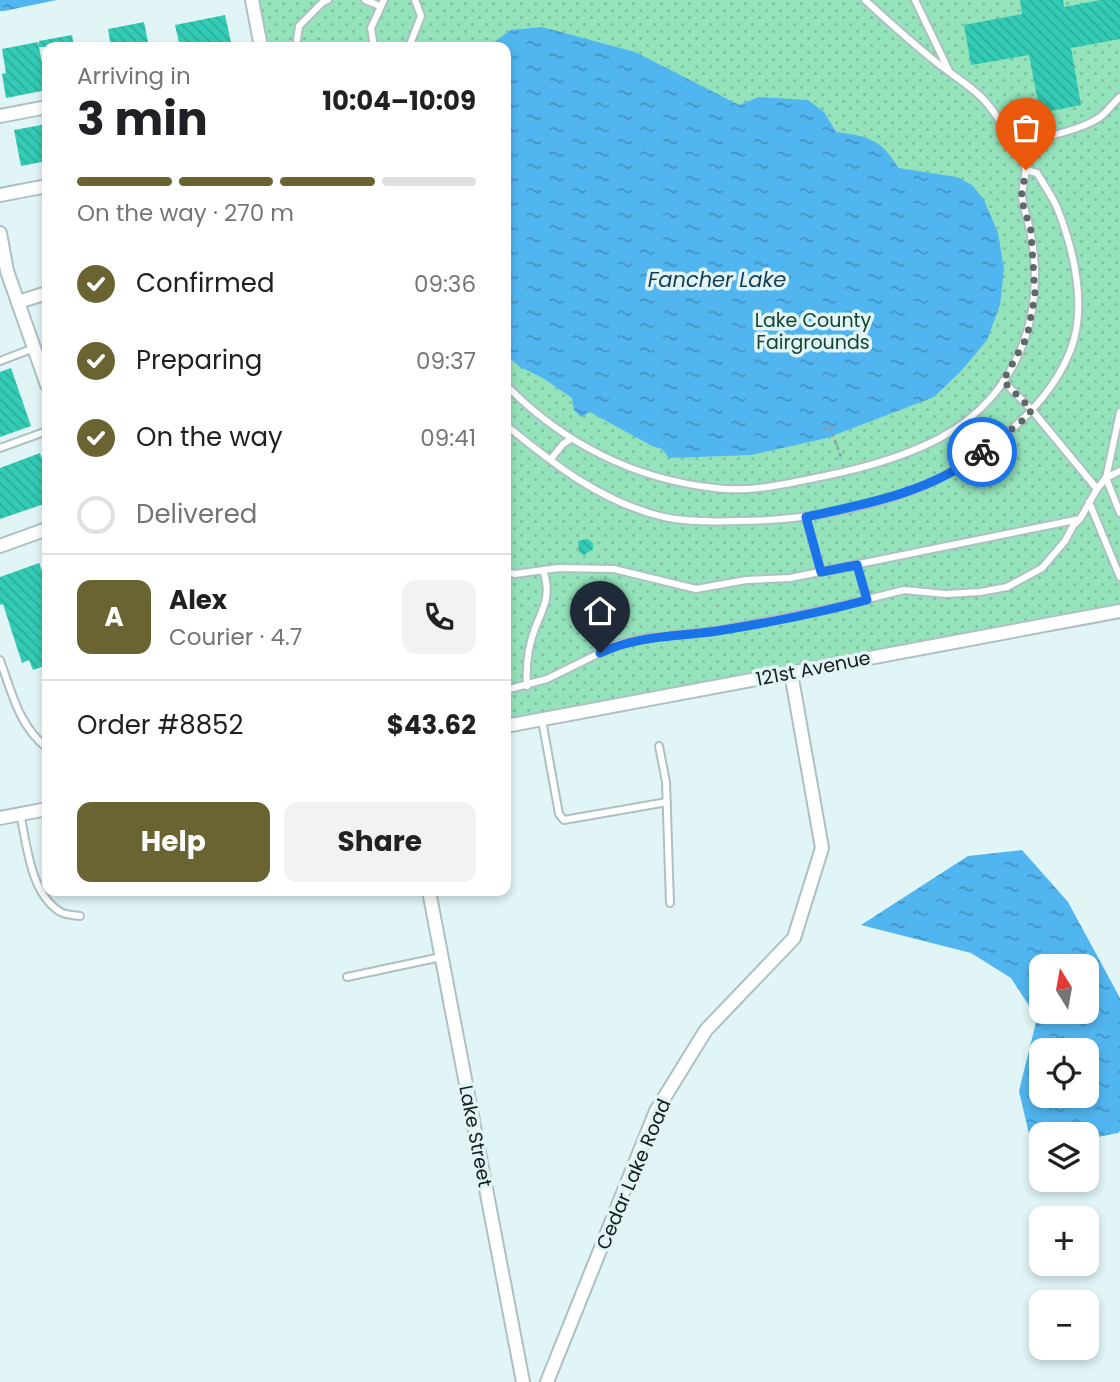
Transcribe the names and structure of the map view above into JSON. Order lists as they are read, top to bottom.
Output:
{
  "streets": {
    "street": ["121st Avenue", "Lake Street", "Cedar Lake Road"]
  },
  "crossings": [
    ["121st Avenue", "Cedar Lake Road"]
  ],
  "water": ["Fancher Lake"],
  "parks": ["Lake County Fairgrounds"],
  "north": "top",
  "page": {
    "heading": ["3 min", "Arriving in", "10:04–10:09"],
    "panel": [
      "Alex",
      "Courier · 4.7",
      "Order #8852",
      "$43.62"
    ],
    "bar": "On the way · 270 m",
    "list": [
      ["Confirmed", "09:36"],
      ["Preparing", "09:37"],
      ["On the way", "09:41"],
      "Delivered"
    ],
    "round": "A",
    "buttons": ["Help", "Share"],
    "map_buttons": ["+", "−"]
  }
}
